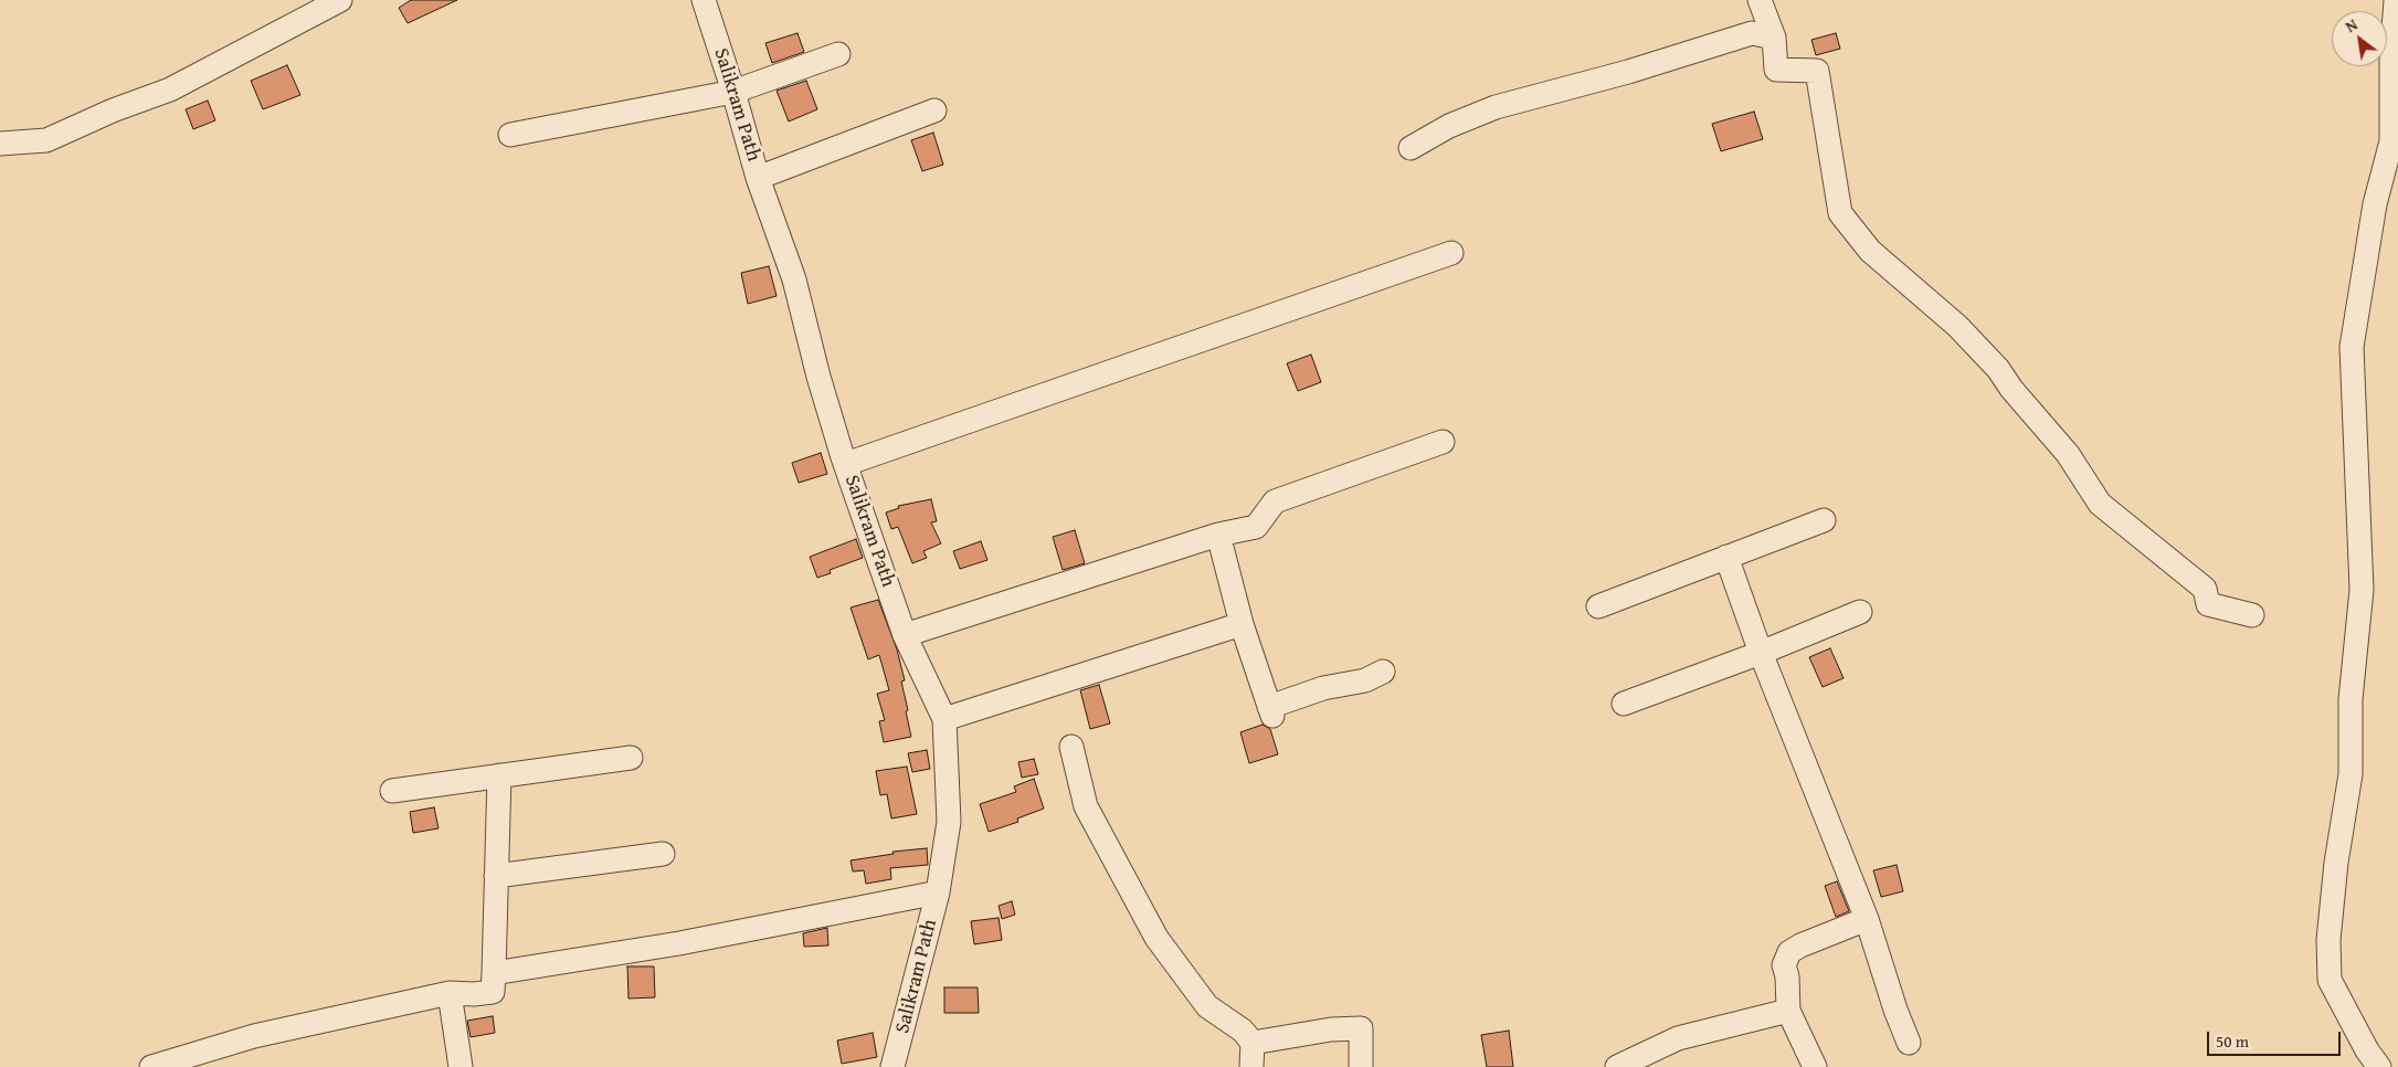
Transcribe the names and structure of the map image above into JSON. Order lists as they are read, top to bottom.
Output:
{
  "streets": {
    "street": ["Salikram Path"]
  },
  "scale_bar": "50 m",
  "north": "top left"
}
